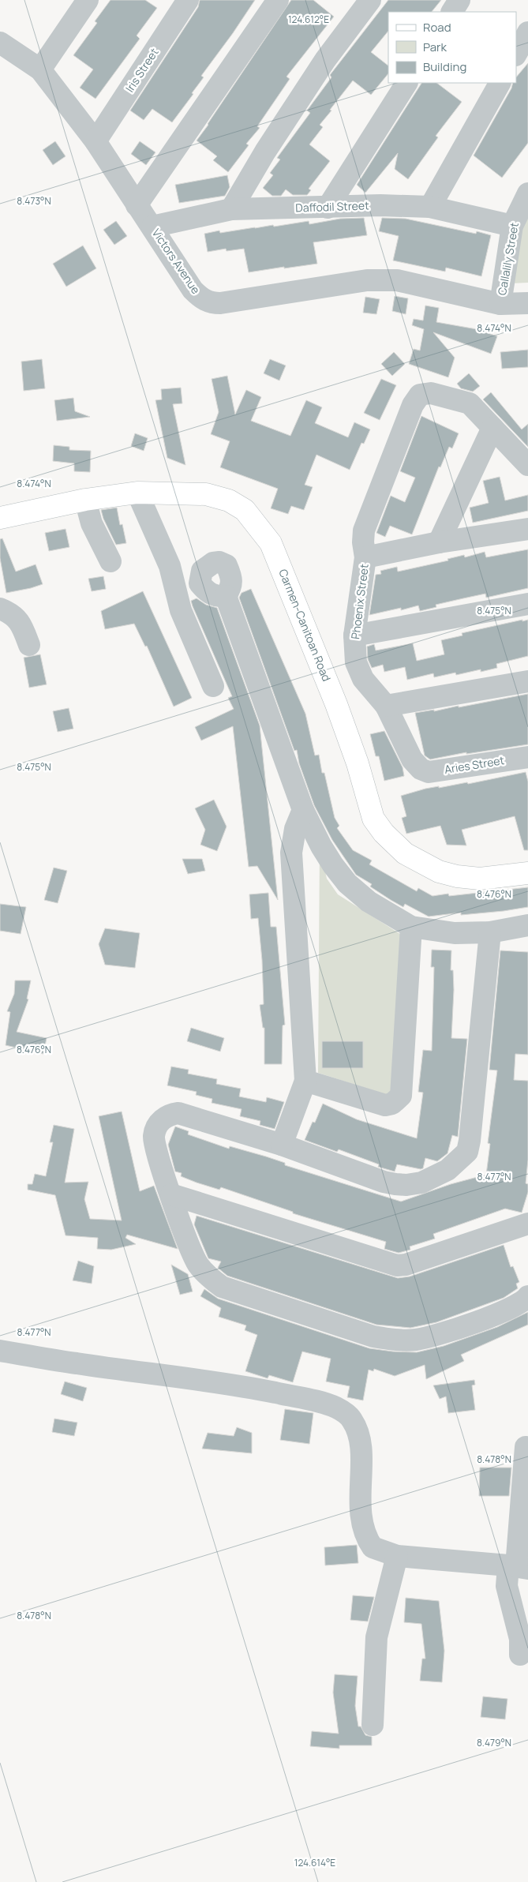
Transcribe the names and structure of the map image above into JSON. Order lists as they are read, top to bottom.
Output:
{
  "streets": {
    "main road": ["Carmen-Canitoan Road"],
    "street": [
      "Iris Street",
      "Daffodil Street",
      "Callalily Street",
      "Victors Avenue",
      "Phoenix Street",
      "Aries Street"
    ]
  },
  "crossings": [
    ["Iris Street", "Victors Avenue"],
    ["Daffodil Street", "Callalily Street"],
    ["Daffodil Street", "Victors Avenue"],
    ["Callalily Street", "Victors Avenue"],
    ["Phoenix Street", "Aries Street"]
  ],
  "legend": ["Road", "Park", "Building"],
  "coordinates": [
    "124.612°E",
    "8.473°N",
    "8.474°N",
    "8.475°N",
    "8.476°N",
    "8.477°N",
    "8.478°N",
    "8.479°N",
    "124.614°E"
  ]
}
